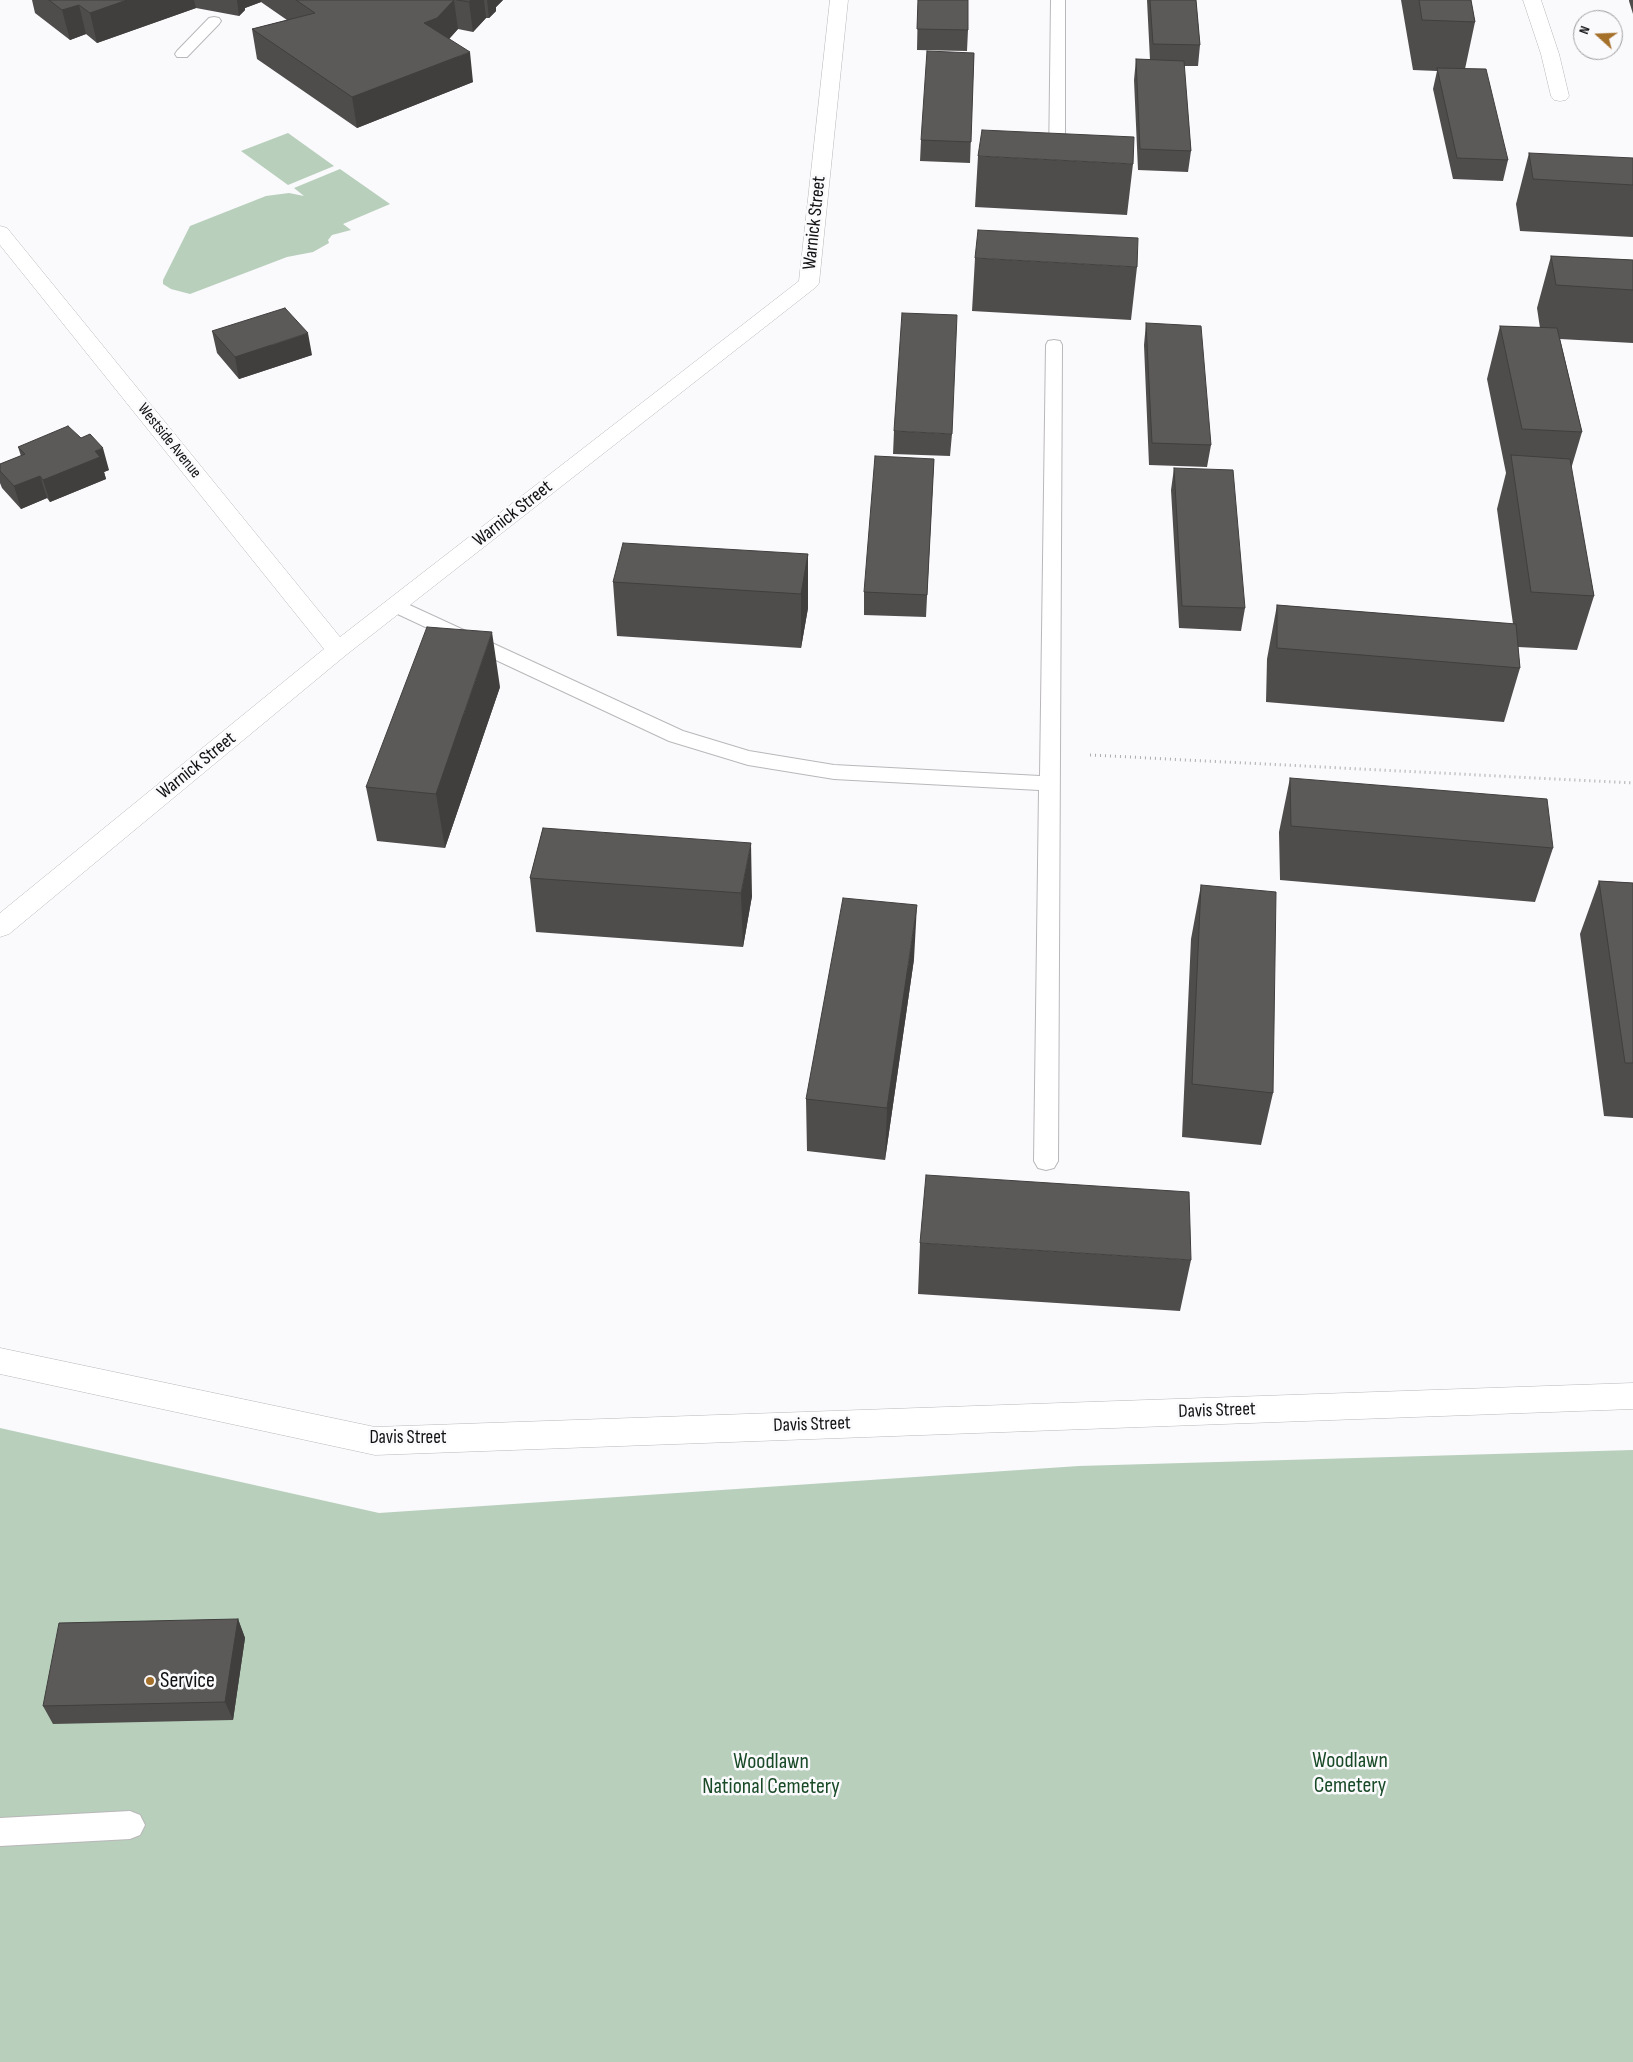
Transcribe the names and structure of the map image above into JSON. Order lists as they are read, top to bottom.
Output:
{
  "streets": {
    "street": ["Warnick Street", "Westside Avenue", "Davis Street"]
  },
  "crossings": [
    ["Warnick Street", "Westside Avenue"]
  ],
  "parks": ["Woodlawn Cemetery", "Woodlawn National Cemetery"],
  "places": ["Service"],
  "north": "left"
}
